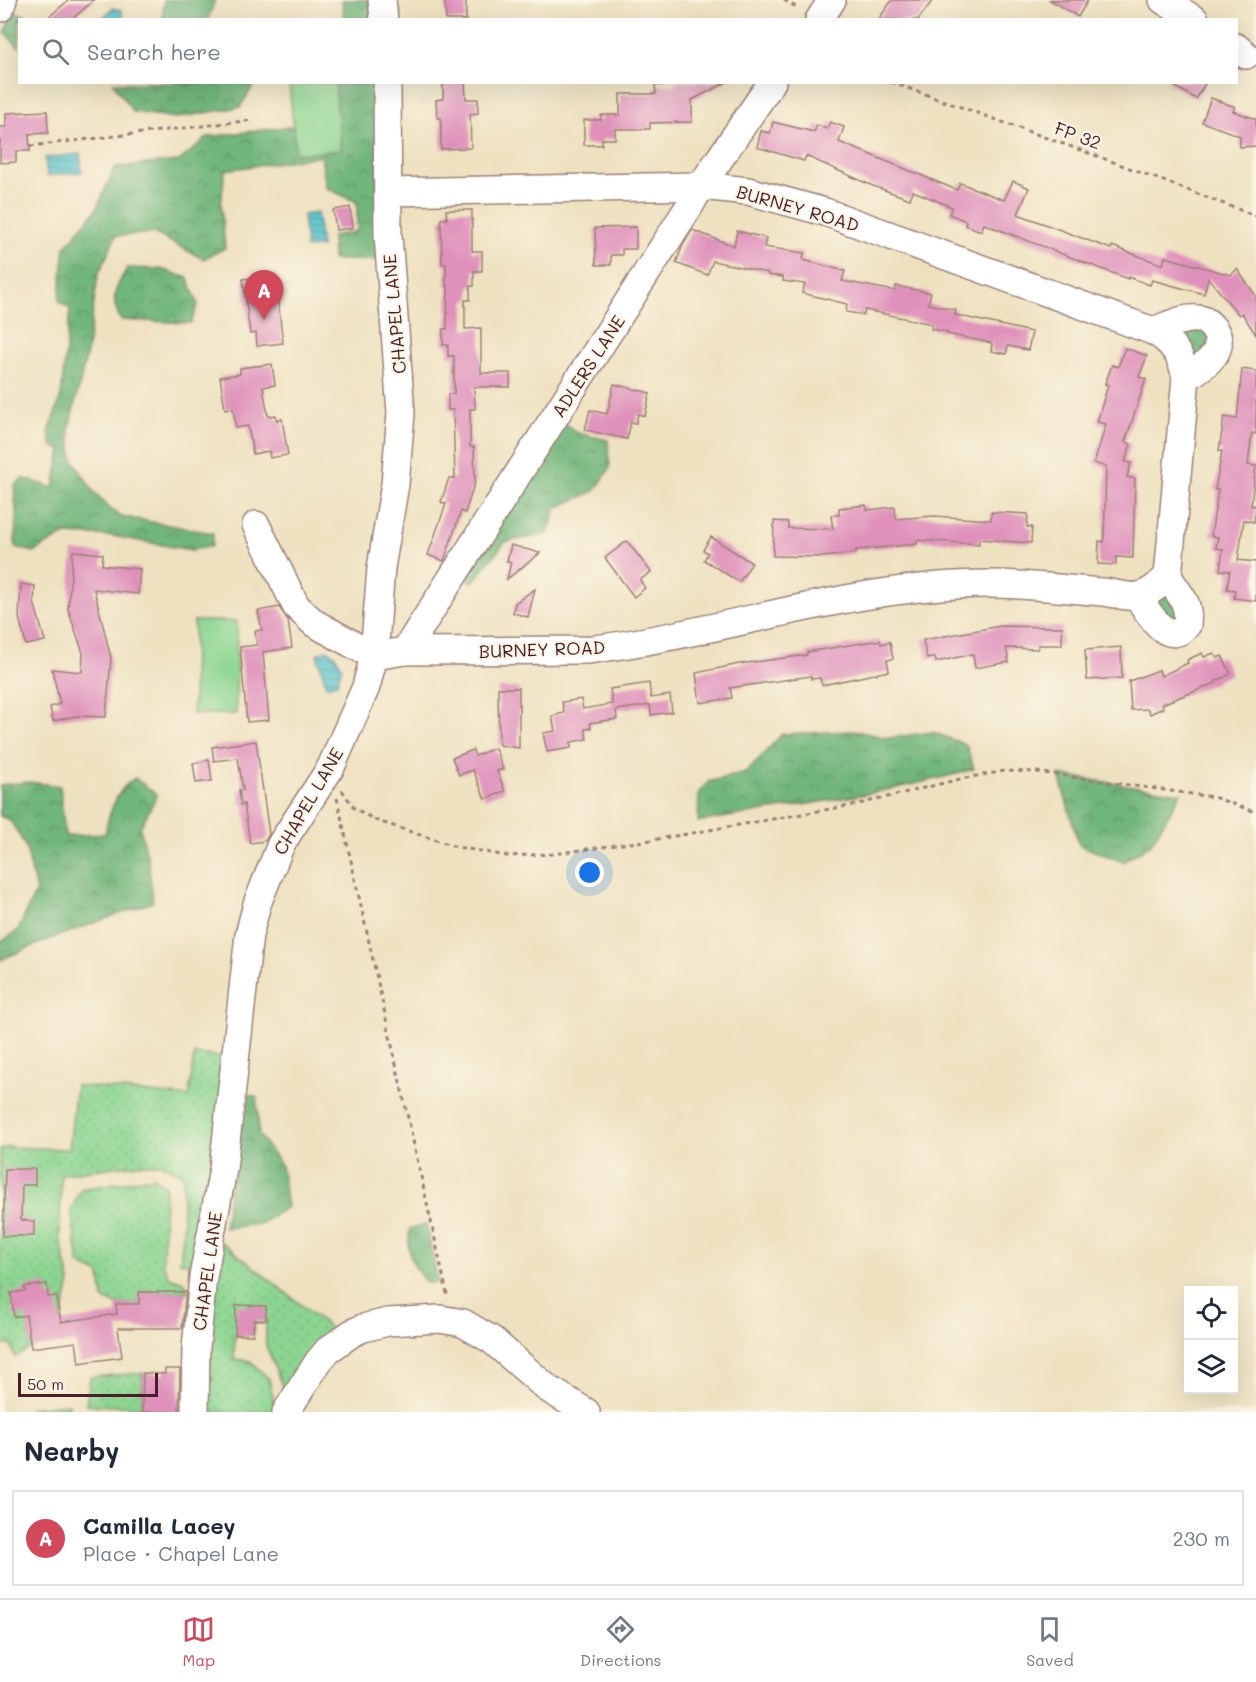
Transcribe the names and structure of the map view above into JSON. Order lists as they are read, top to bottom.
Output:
{
  "streets": {
    "street": ["BURNEY ROAD", "CHAPEL LANE", "ADLERS LANE"],
    "path": ["FP 32"]
  },
  "crossings": [
    ["BURNEY ROAD", "CHAPEL LANE"],
    ["BURNEY ROAD", "ADLERS LANE"]
  ],
  "scale_bar": "50 m",
  "page": {
    "search": "Search here",
    "pins": "A",
    "scale": "50 m",
    "heading": "Nearby",
    "list": [
      {
        "mark": "A",
        "name": "Camilla Lacey",
        "note": "Place · Chapel Lane",
        "value": "230 m"
      }
    ],
    "nav": ["Map", "Directions", "Saved"]
  }
}
